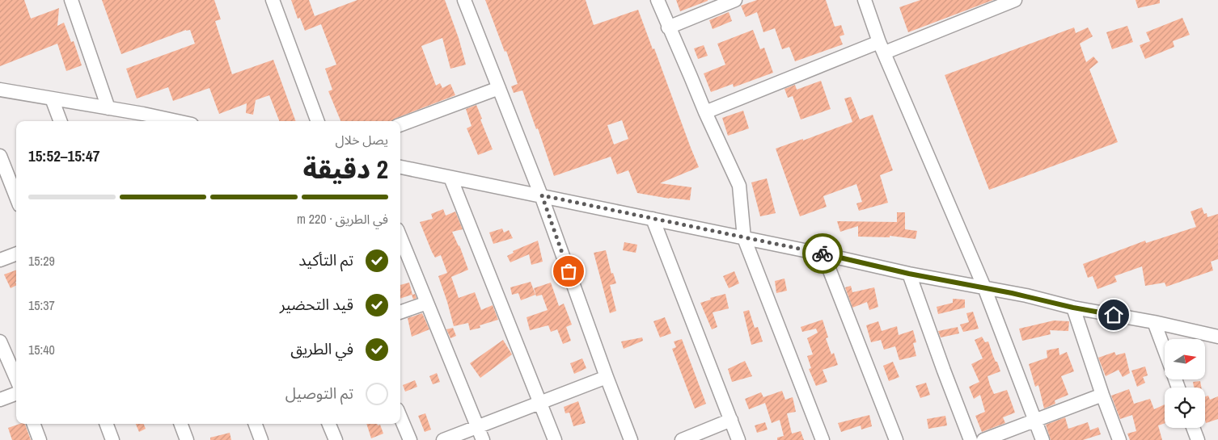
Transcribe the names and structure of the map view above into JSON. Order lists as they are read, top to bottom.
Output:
{
  "north": "right",
  "page": {
    "heading": ["2 دقيقة", "يصل خلال", "15:47–15:52"],
    "bar": "في الطريق · 220 m",
    "list": [
      ["تم التأكيد", "15:29"],
      ["قيد التحضير", "15:37"],
      ["في الطريق", "15:40"],
      "تم التوصيل"
    ]
  }
}
